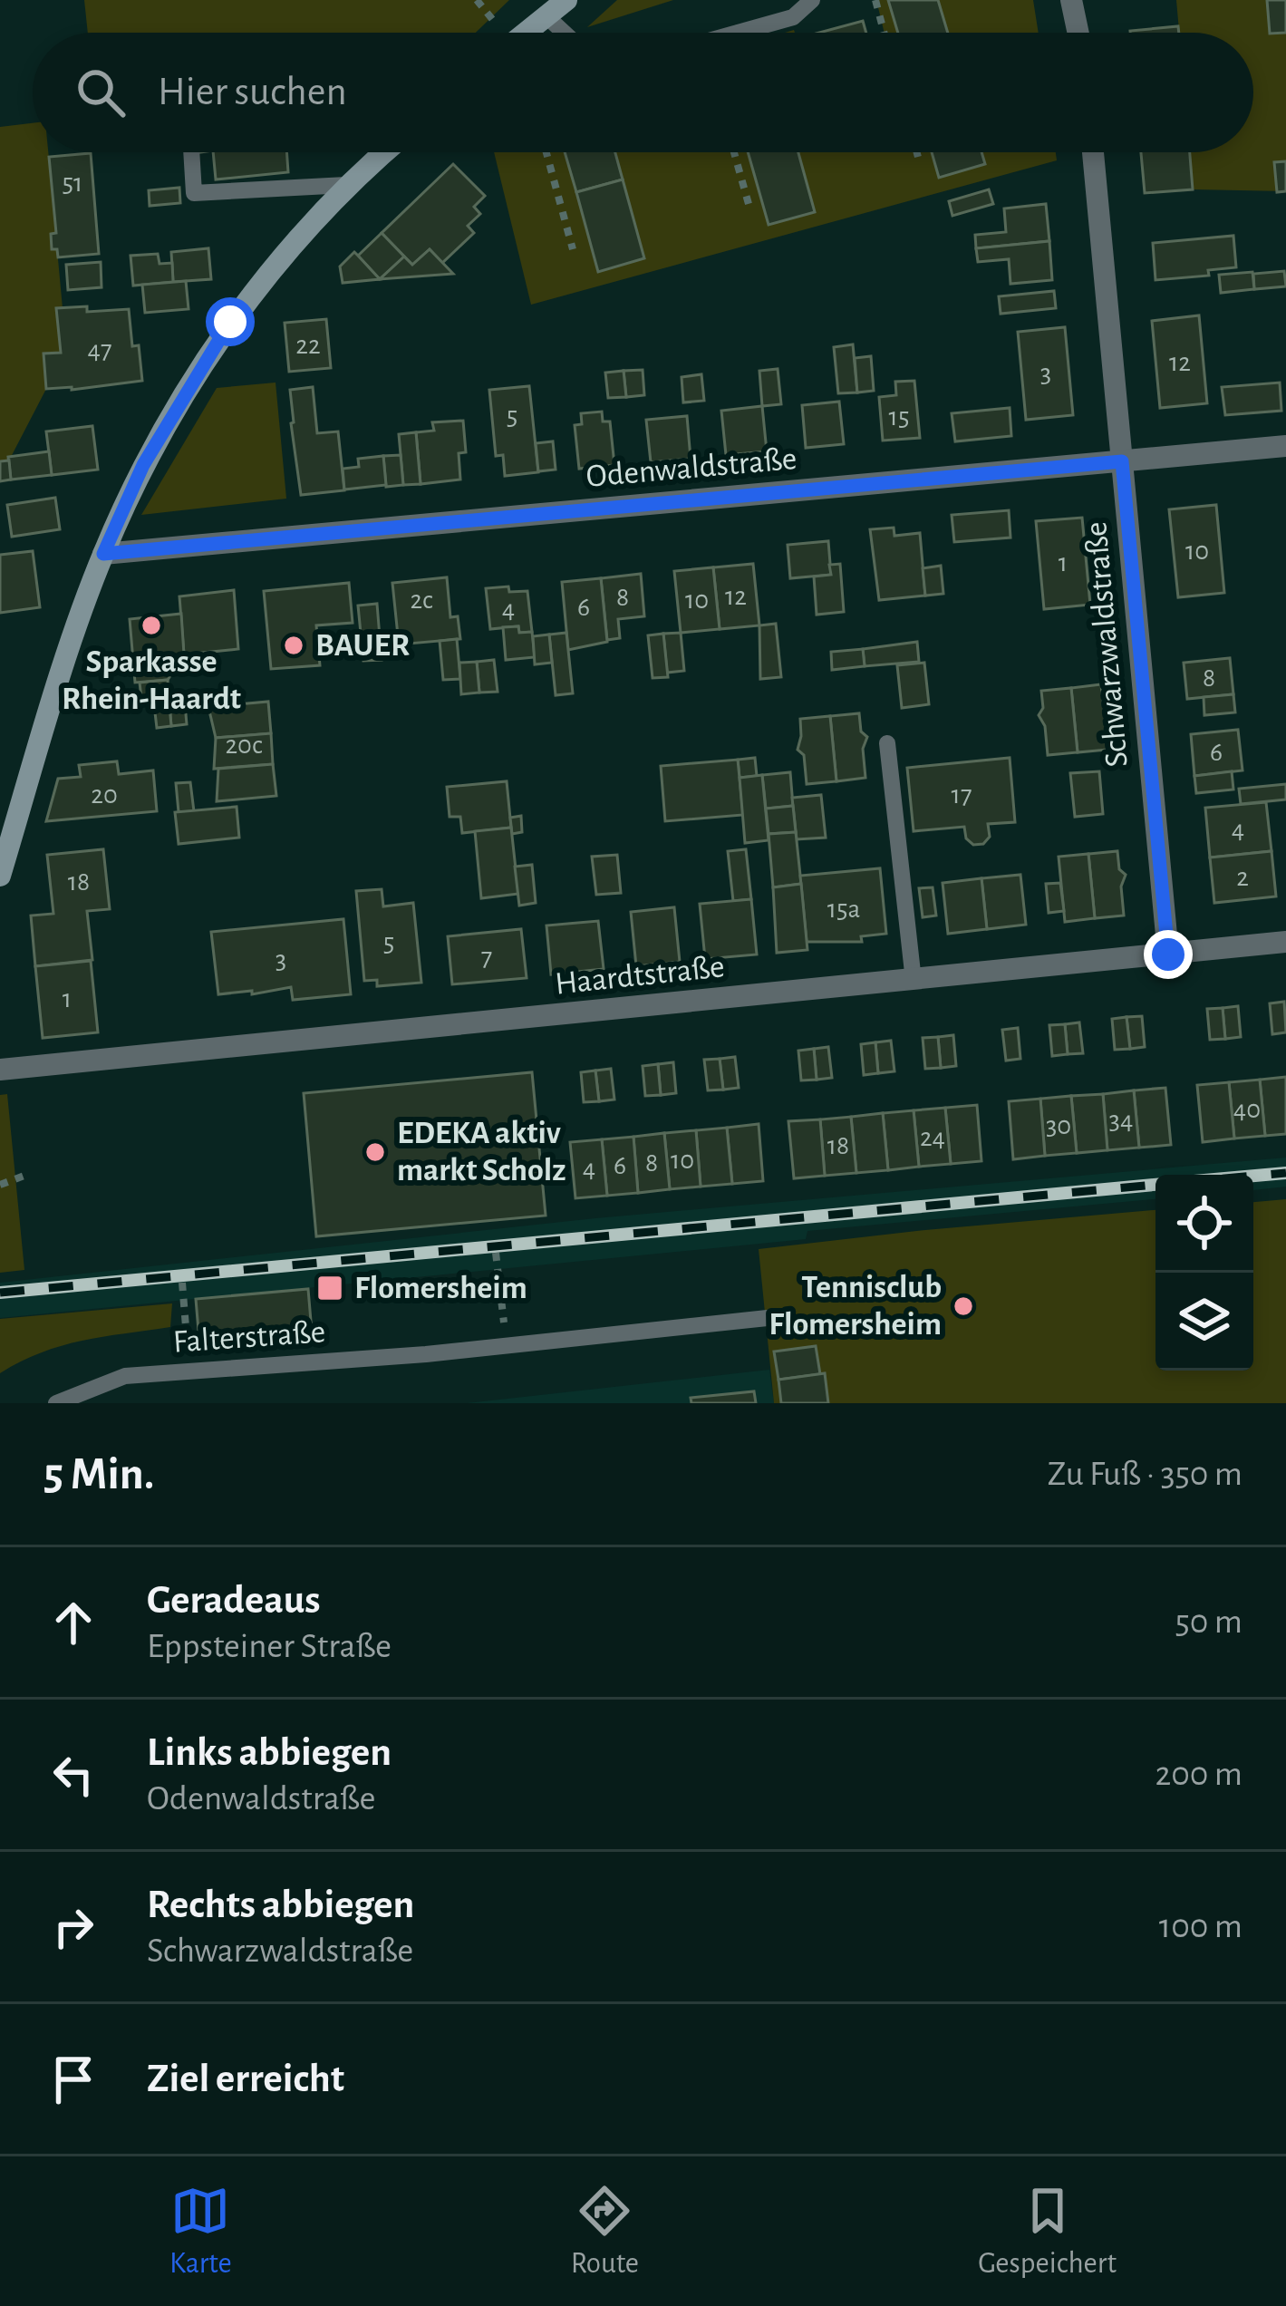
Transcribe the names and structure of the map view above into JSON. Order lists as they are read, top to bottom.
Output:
{
  "streets": {
    "street": ["Odenwaldstraße", "Schwarzwaldstraße", "Haardtstraße"],
    "lane": ["Falterstraße"]
  },
  "crossings": [
    ["Odenwaldstraße", "Schwarzwaldstraße"],
    ["Schwarzwaldstraße", "Haardtstraße"]
  ],
  "places": {
    "other": [
      "Sparkasse Rhein-Haardt",
      "BAUER",
      "EDEKA aktiv markt Scholz",
      "Tennisclub Flomersheim"
    ],
    "transit": ["Flomersheim"]
  },
  "house_numbers": [
    "51",
    "22",
    "47",
    "12",
    "3",
    "5",
    "15",
    "10",
    "1",
    "12",
    "8",
    "2c",
    "10",
    "6",
    "4",
    "8",
    "20c",
    "6",
    "20",
    "17",
    "4",
    "2",
    "18",
    "15a",
    "5",
    "7",
    "3",
    "1",
    "40",
    "34",
    "30",
    "24",
    "18",
    "10",
    "8",
    "6",
    "4"
  ],
  "page": {
    "search": "Hier suchen",
    "heading": ["5 Min.", "Zu Fuß · 350 m"],
    "list": [
      ["Geradeaus", "Eppsteiner Straße", "50 m"],
      ["Links abbiegen", "Odenwaldstraße", "200 m"],
      ["Rechts abbiegen", "Schwarzwaldstraße", "100 m"],
      "Ziel erreicht"
    ],
    "nav": ["Karte", "Route", "Gespeichert"]
  }
}
